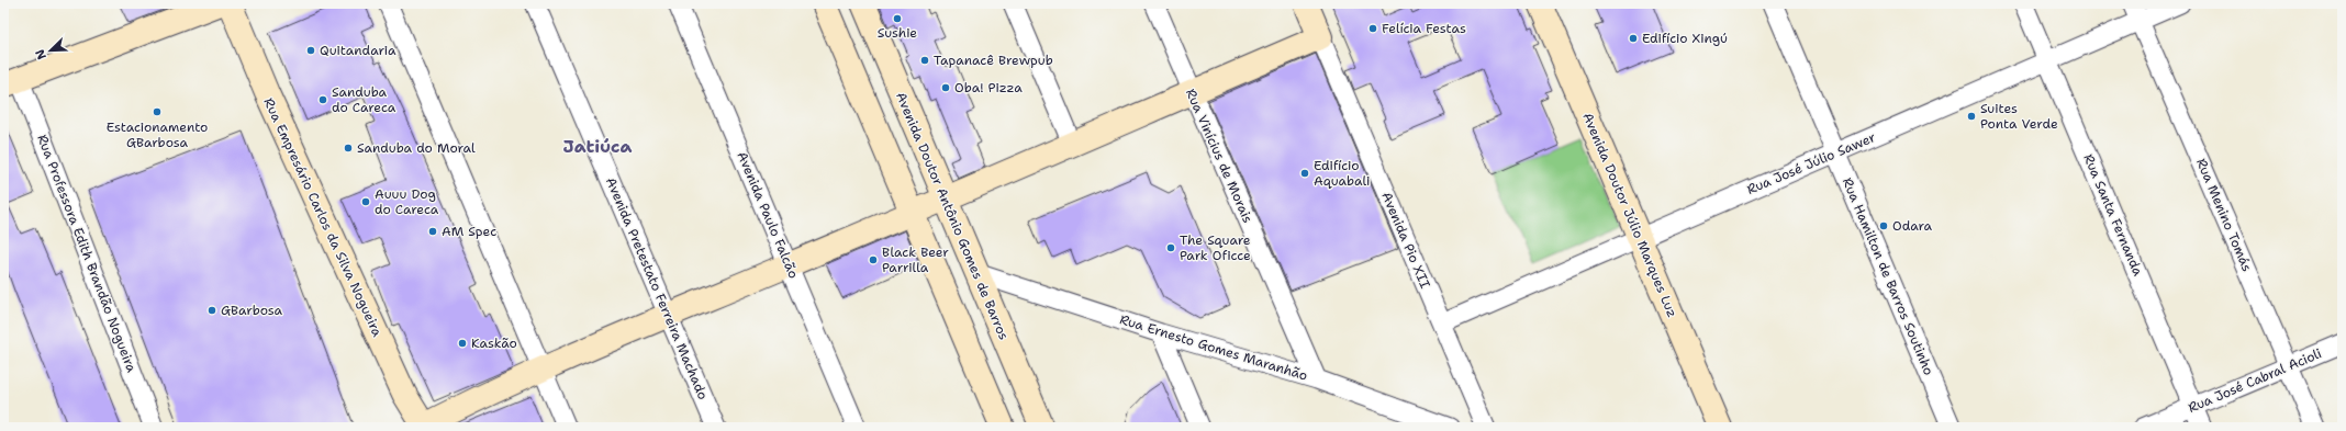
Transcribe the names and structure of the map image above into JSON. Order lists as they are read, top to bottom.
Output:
{
  "streets": {
    "street": [
      "Rua Vinícius de Morais",
      "Rua José Júlio Sawer",
      "Avenida Paulo Falcão",
      "Avenida Doutor Júlio Marques Luz",
      "Rua Santa Fernanda",
      "Rua Menino Tomás",
      "Avenida Doutor Antônio Gomes de Barros",
      "Rua Empresário Carlos da Silva Nogueira",
      "Avenida Pio XII",
      "Rua Professora Edith Brandão Nogueira",
      "Rua Hamilton de Barros Soutinho",
      "Avenida Pretestato Ferreira Machado",
      "Rua Ernesto Gomes Maranhão",
      "Rua José Cabral Acioli"
    ]
  },
  "crossings": [
    ["Rua Vinícius de Morais", "Rua Ernesto Gomes Maranhão"],
    ["Rua José Júlio Sawer", "Avenida Doutor Júlio Marques Luz"],
    ["Rua José Júlio Sawer", "Rua Santa Fernanda"],
    ["Rua José Júlio Sawer", "Rua Menino Tomás"],
    ["Rua José Júlio Sawer", "Avenida Pio XII"],
    ["Rua José Júlio Sawer", "Rua Hamilton de Barros Soutinho"],
    ["Rua Santa Fernanda", "Rua José Cabral Acioli"],
    ["Rua Menino Tomás", "Rua José Cabral Acioli"],
    ["Avenida Doutor Antônio Gomes de Barros", "Rua Ernesto Gomes Maranhão"]
  ],
  "districts": ["Jatiúca"],
  "places": [
    "Sushie",
    "Felícia Festas",
    "Edifício Xingú",
    "Quitandaria",
    "Tapanacê Brewpub",
    "Oba! Pizza",
    "Sanduba do Careca",
    "Estacionamento GBarbosa",
    "Suites Ponta Verde",
    "Sanduba do Moral",
    "Edifício Aquabali",
    "Auuu Dog do Careca",
    "Odara",
    "AM Spec",
    "The Square Park Oficce",
    "Black Beer Parrilla",
    "GBarbosa",
    "Kaskão"
  ],
  "north": "bottom left"
}
